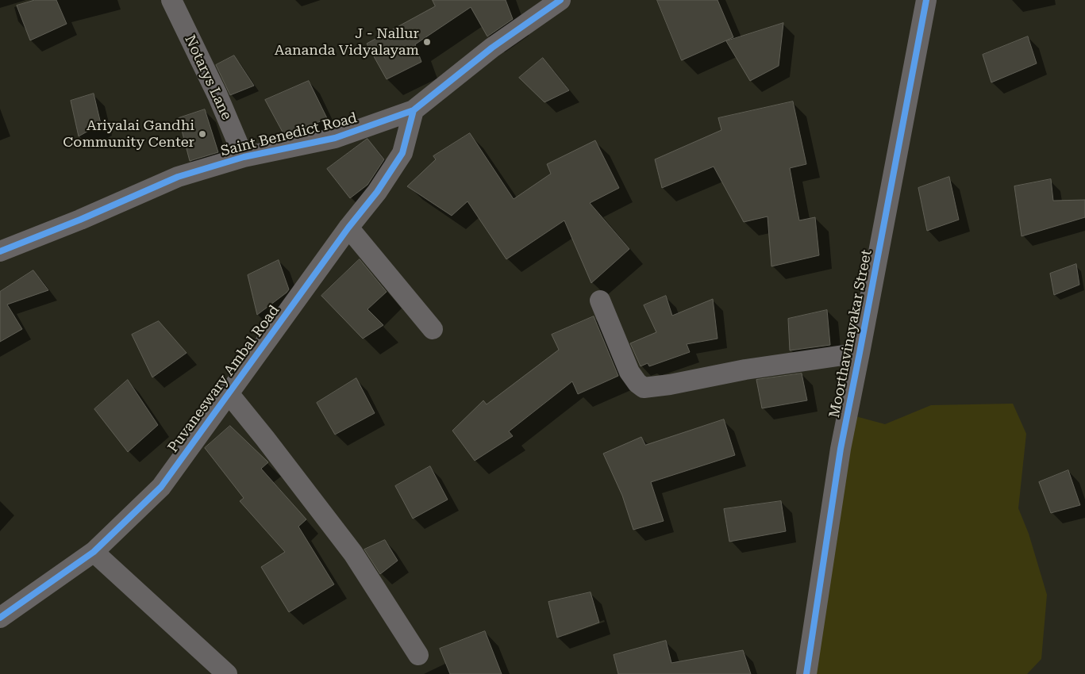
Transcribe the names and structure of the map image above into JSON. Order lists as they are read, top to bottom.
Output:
{
  "streets": {
    "street": [
      "Notarys Lane",
      "Saint Benedict Road",
      "Moorthavinayakar Street",
      "Puvaneswary Ambal Road"
    ]
  },
  "crossings": [
    ["Notarys Lane", "Saint Benedict Road"],
    ["Saint Benedict Road", "Puvaneswary Ambal Road"]
  ],
  "places": ["J - Nallur Aananda Vidyalayam", "Ariyalai Gandhi Community Center"]
}
